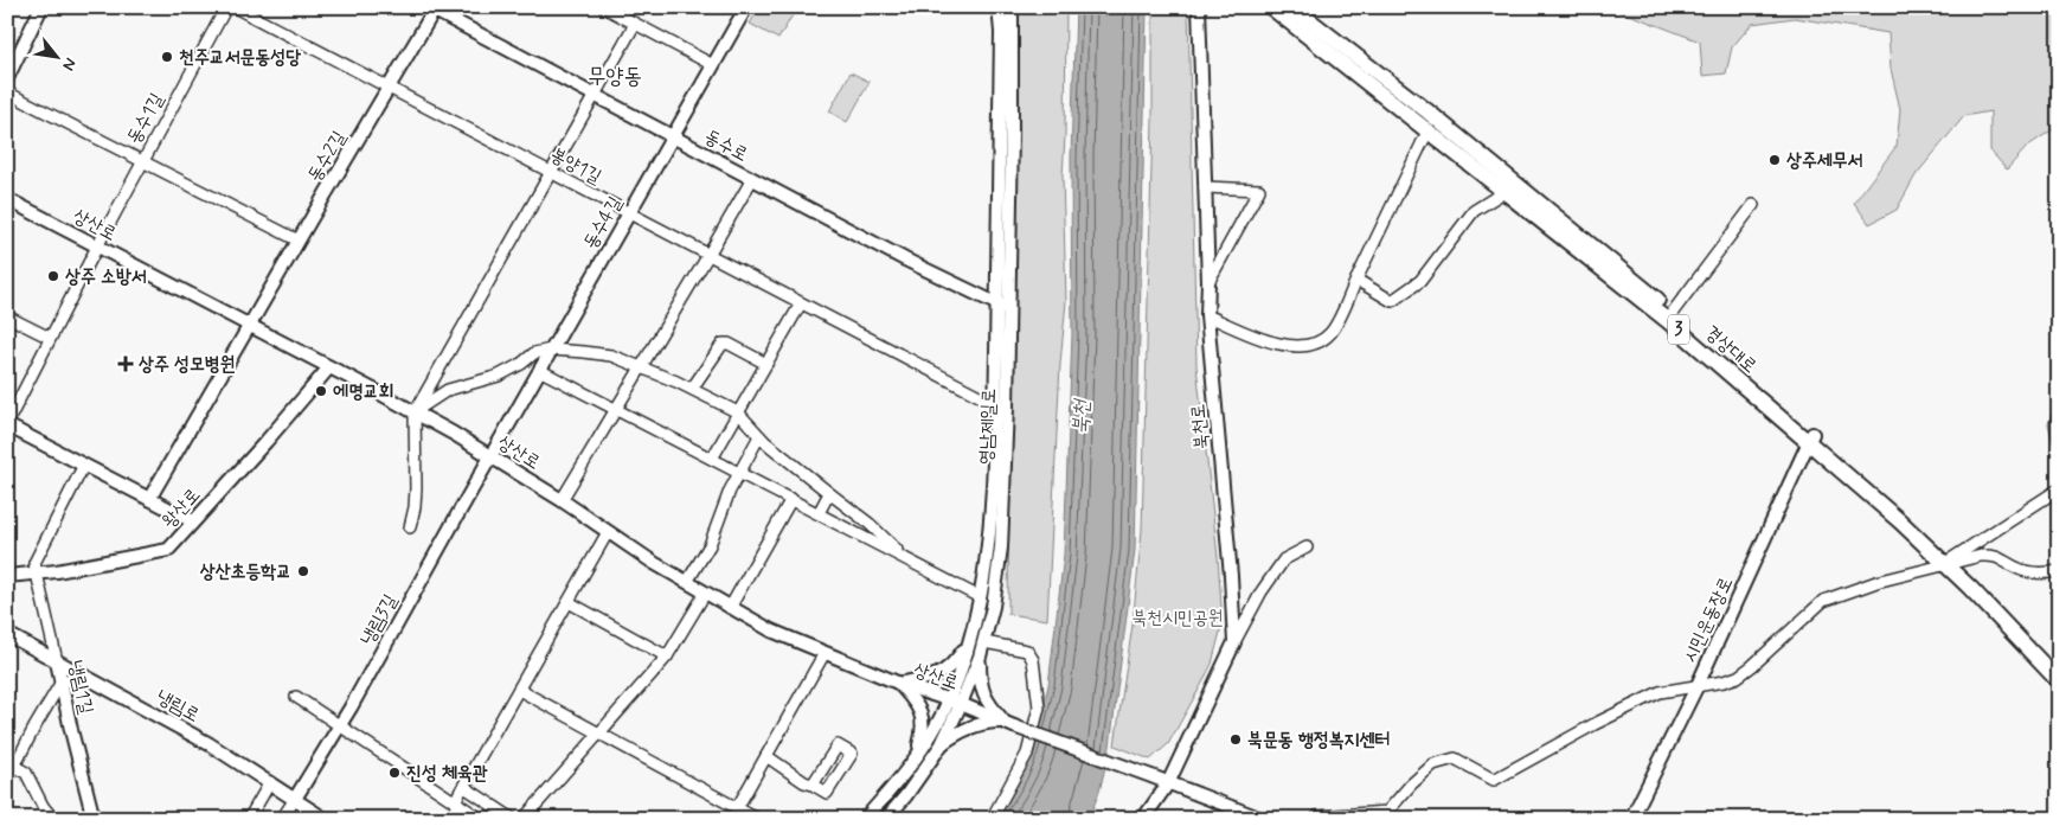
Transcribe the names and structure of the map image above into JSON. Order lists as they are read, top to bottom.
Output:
{
  "streets": {
    "main road": ["3", "경상대로"],
    "street": [
      "동수1길",
      "동수로",
      "동수2길",
      "봉양1길",
      "동수4길",
      "상산로",
      "영남제일로",
      "북천로",
      "왕산로",
      "냉림3길",
      "시민운동장로",
      "냉림1길",
      "냉림로"
    ]
  },
  "crossings": [
    ["동수1길", "상산로"],
    ["동수로", "동수2길"],
    ["동수로", "동수4길"],
    ["동수로", "영남제일로"],
    ["동수2길", "봉양1길"],
    ["동수2길", "상산로"],
    ["봉양1길", "동수4길"],
    ["봉양1길", "영남제일로"],
    ["동수4길", "상산로"],
    ["동수4길", "냉림3길"],
    ["상산로", "영남제일로"],
    ["상산로", "북천로"],
    ["상산로", "왕산로"],
    ["상산로", "냉림3길"],
    ["경상대로", "시민운동장로"],
    ["왕산로", "냉림1길"],
    ["냉림3길", "냉림로"],
    ["냉림1길", "냉림로"]
  ],
  "districts": ["무양동"],
  "water": ["북천"],
  "parks": ["북천시민공원"],
  "places": {
    "other": [
      "천주교서문동성당",
      "상주세무서",
      "상주 소방서",
      "에명교회",
      "상산초등학교",
      "북문동 행정복지센터",
      "진성 체육관"
    ],
    "health": ["상주 성모병원"]
  },
  "north": "bottom right"
}
